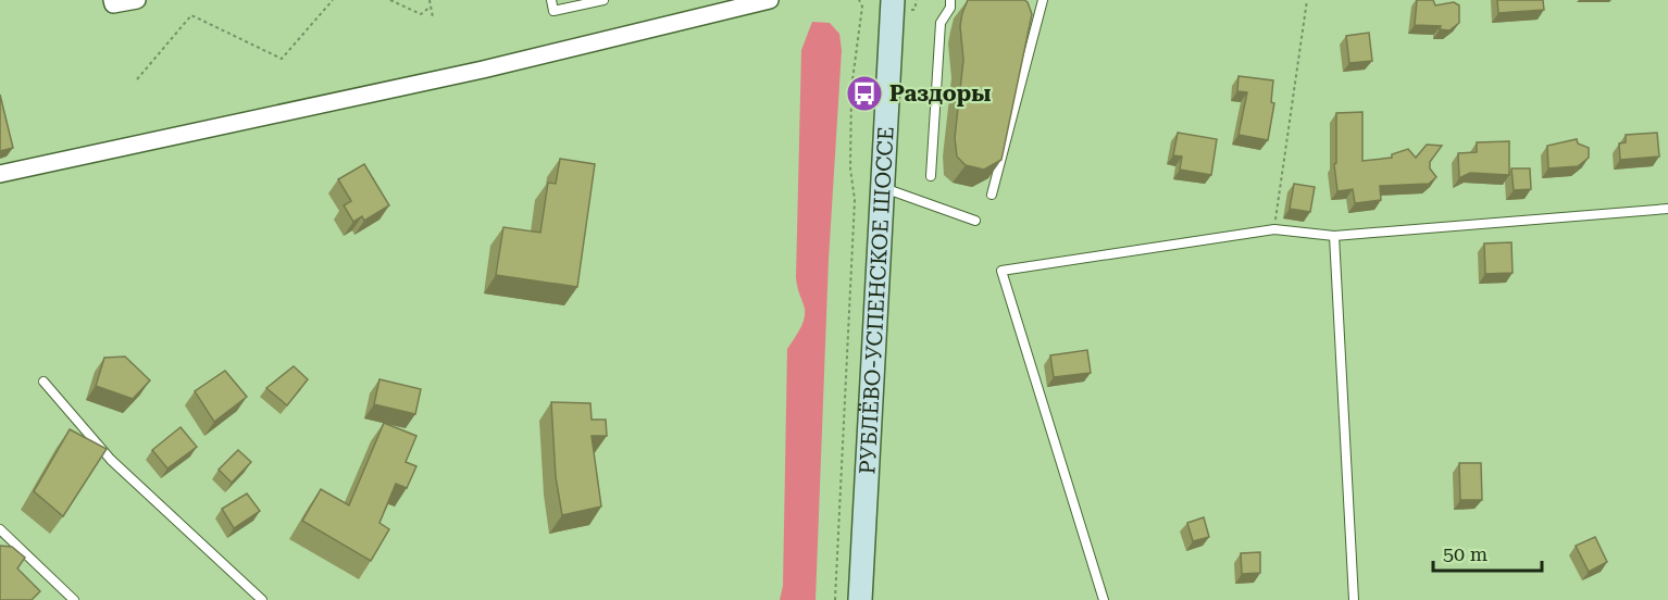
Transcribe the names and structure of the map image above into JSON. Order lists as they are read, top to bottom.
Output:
{
  "streets": {
    "main road": ["РУБЛЁВО-УСПЕНСКОЕ ШОССЕ"]
  },
  "places": {
    "bus stop": ["Раздоры"]
  },
  "scale_bar": "50 m"
}
